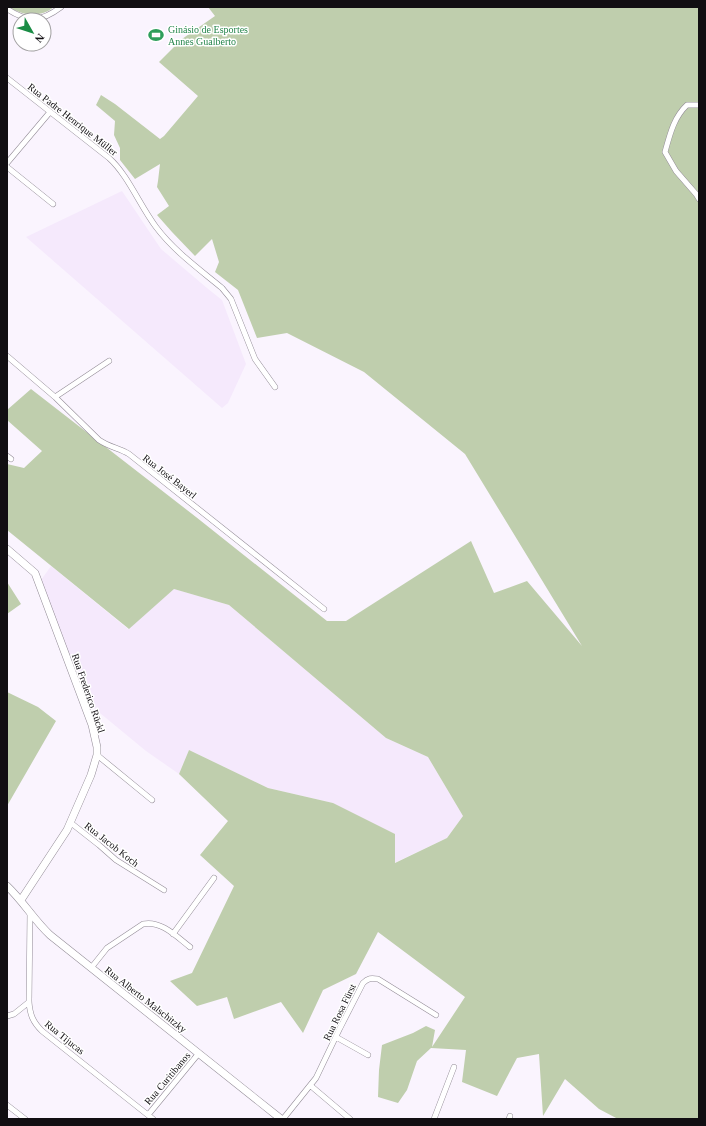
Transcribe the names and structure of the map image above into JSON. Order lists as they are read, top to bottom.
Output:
{
  "streets": {
    "street": [
      "Rua Padre Henrique Müller",
      "Rua José Bayerl",
      "Rua Frederico Rückl",
      "Rua Jacob Koch",
      "Rua Alberto Malschitzky",
      "Rua Rosa Fürst",
      "Rua Tijucas",
      "Rua Curitibanos"
    ]
  },
  "crossings": [
    ["Rua Frederico Rückl", "Rua Jacob Koch"],
    ["Rua Frederico Rückl", "Rua Alberto Malschitzky"],
    ["Rua Alberto Malschitzky", "Rua Rosa Fürst"],
    ["Rua Alberto Malschitzky", "Rua Tijucas"],
    ["Rua Alberto Malschitzky", "Rua Curitibanos"],
    ["Rua Tijucas", "Rua Curitibanos"]
  ],
  "places": {
    "sports": ["Ginásio de Esportes Annes Gualberto"]
  },
  "north": "bottom right"
}
